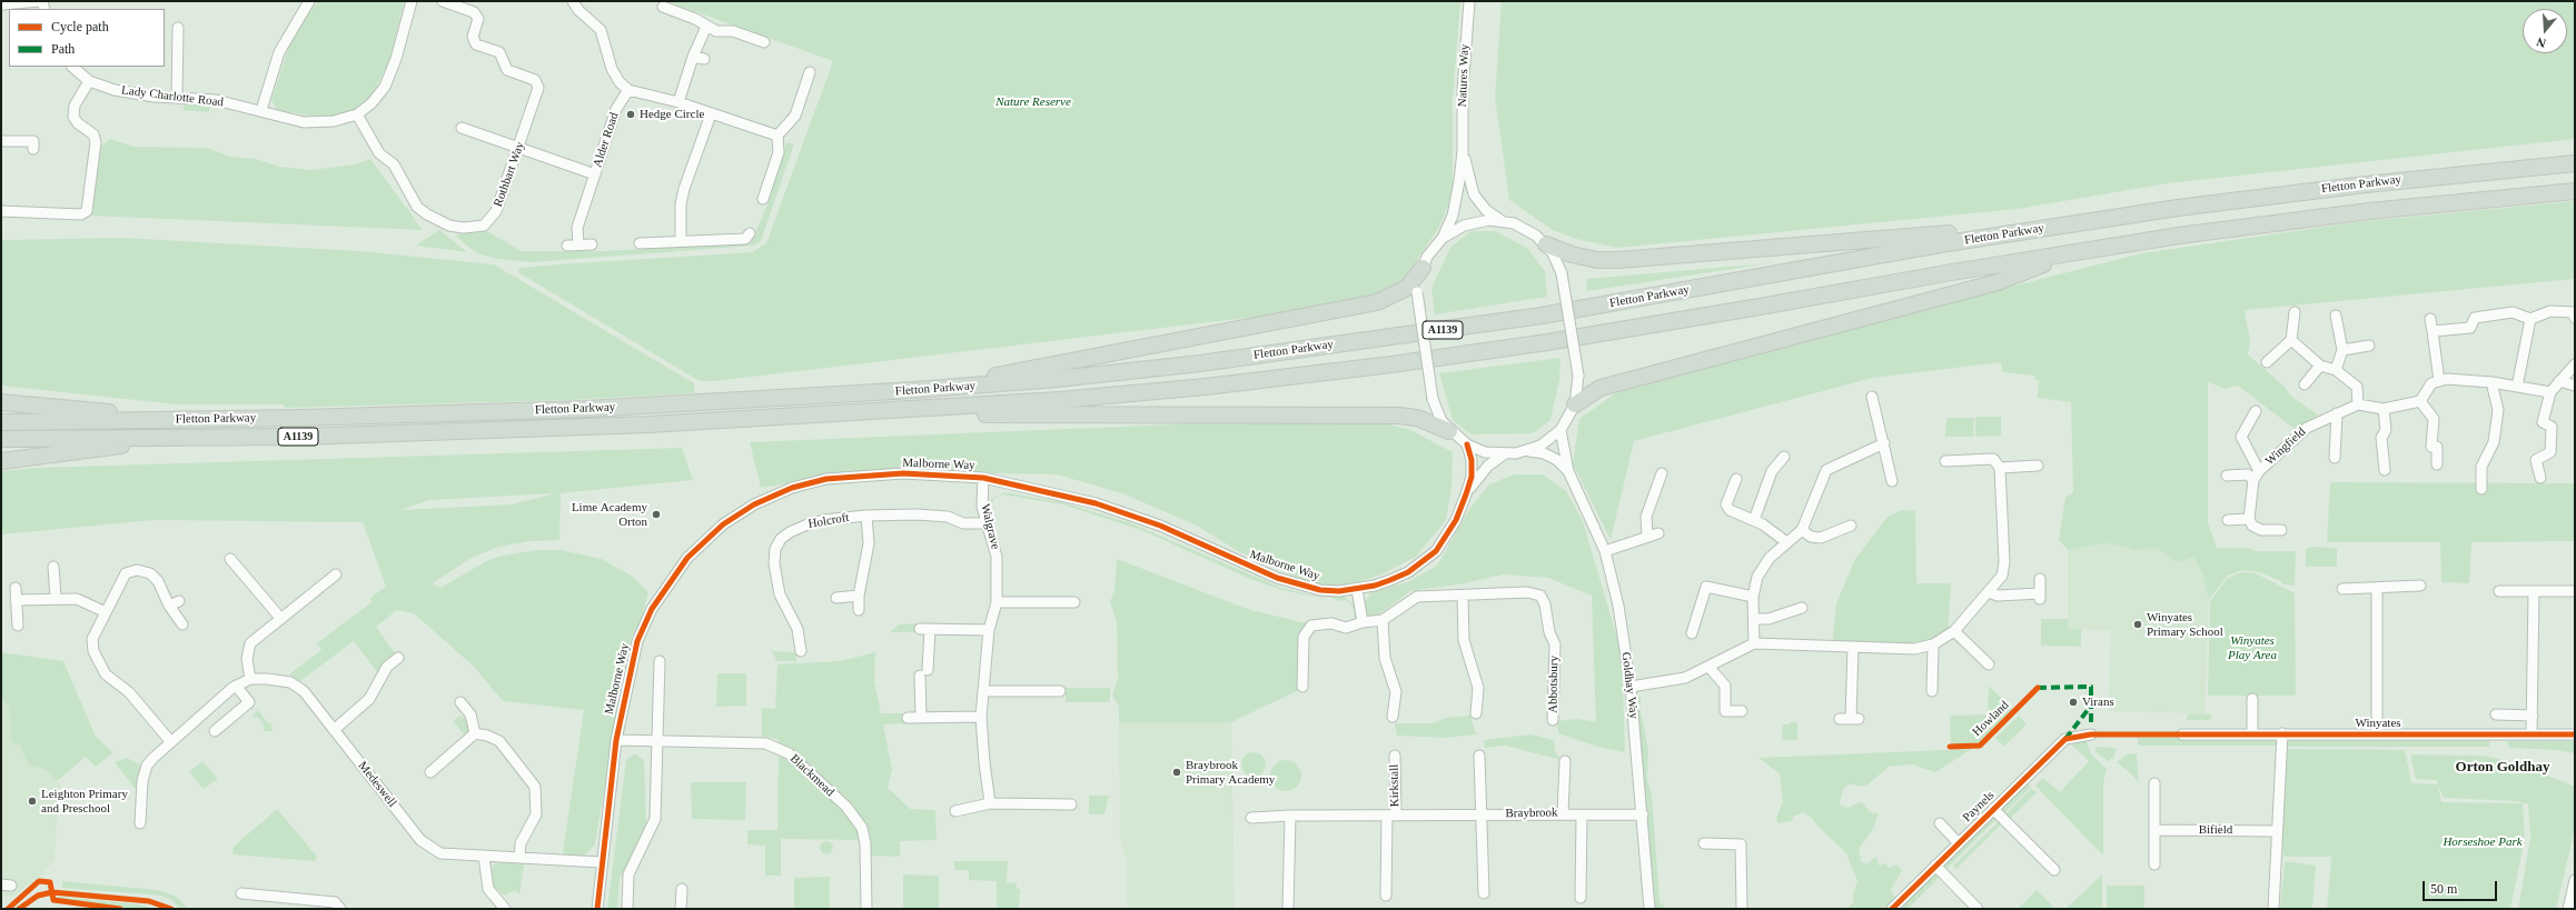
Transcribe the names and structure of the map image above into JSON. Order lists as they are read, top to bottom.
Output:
{
  "streets": {
    "highway": ["Fletton Parkway", "A1139"],
    "street": [
      "Natures Way",
      "Lady Charlotte Road",
      "Alder Road",
      "Rothbart Way",
      "Wingfield",
      "Malborne Way",
      "Holcroft",
      "Walgrave",
      "Abbotsbury",
      "Goldhay Way",
      "Winyates",
      "Blackmead",
      "Medeswell",
      "Kirkstall",
      "Paynels",
      "Braybrook",
      "Bifield"
    ],
    "cycle path": ["Howland"]
  },
  "crossings": [
    ["Lady Charlotte Road", "Rothbart Way"],
    ["Malborne Way", "Walgrave"],
    ["Malborne Way", "Blackmead"],
    ["Malborne Way", "Medeswell"],
    ["Holcroft", "Walgrave"],
    ["Goldhay Way", "Braybrook"],
    ["Kirkstall", "Braybrook"]
  ],
  "districts": ["Orton Goldhay"],
  "parks": ["Nature Reserve", "Winyates Play Area", "Horseshoe Park"],
  "places": [
    "Hedge Circle",
    "Lime Academy Orton",
    "Winyates Primary School",
    "Virans",
    "Braybrook Primary Academy",
    "Leighton Primary and Preschool"
  ],
  "legend": ["Cycle path", "Path"],
  "scale_bar": "50 m",
  "north": "bottom"
}
